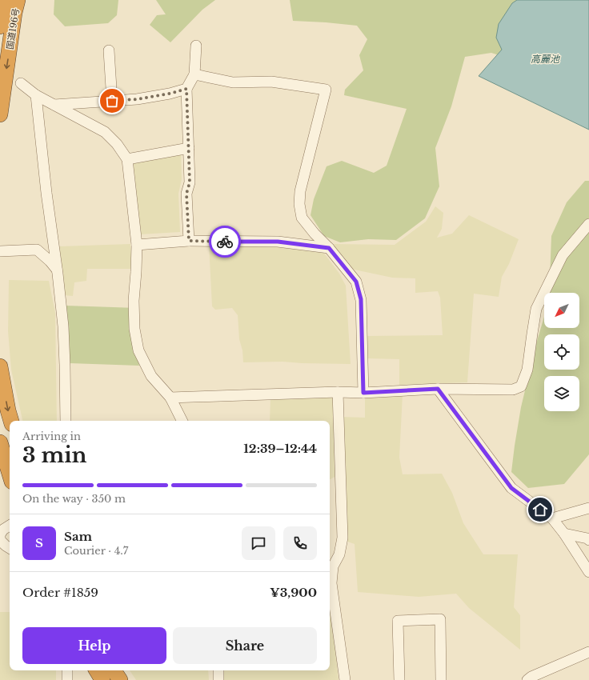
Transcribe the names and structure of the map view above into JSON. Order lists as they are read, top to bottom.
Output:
{
  "streets": {
    "highway": ["国道196号"]
  },
  "one_way": ["国道196号"],
  "water": ["高麗池"],
  "north": "bottom left",
  "page": {
    "heading": ["3 min", "Arriving in", "12:39–12:44"],
    "panel": [
      "Sam",
      "Courier · 4.7",
      "Order #1859",
      "¥3,900"
    ],
    "bar": "On the way · 350 m",
    "round": "S",
    "buttons": ["Help", "Share"]
  }
}
